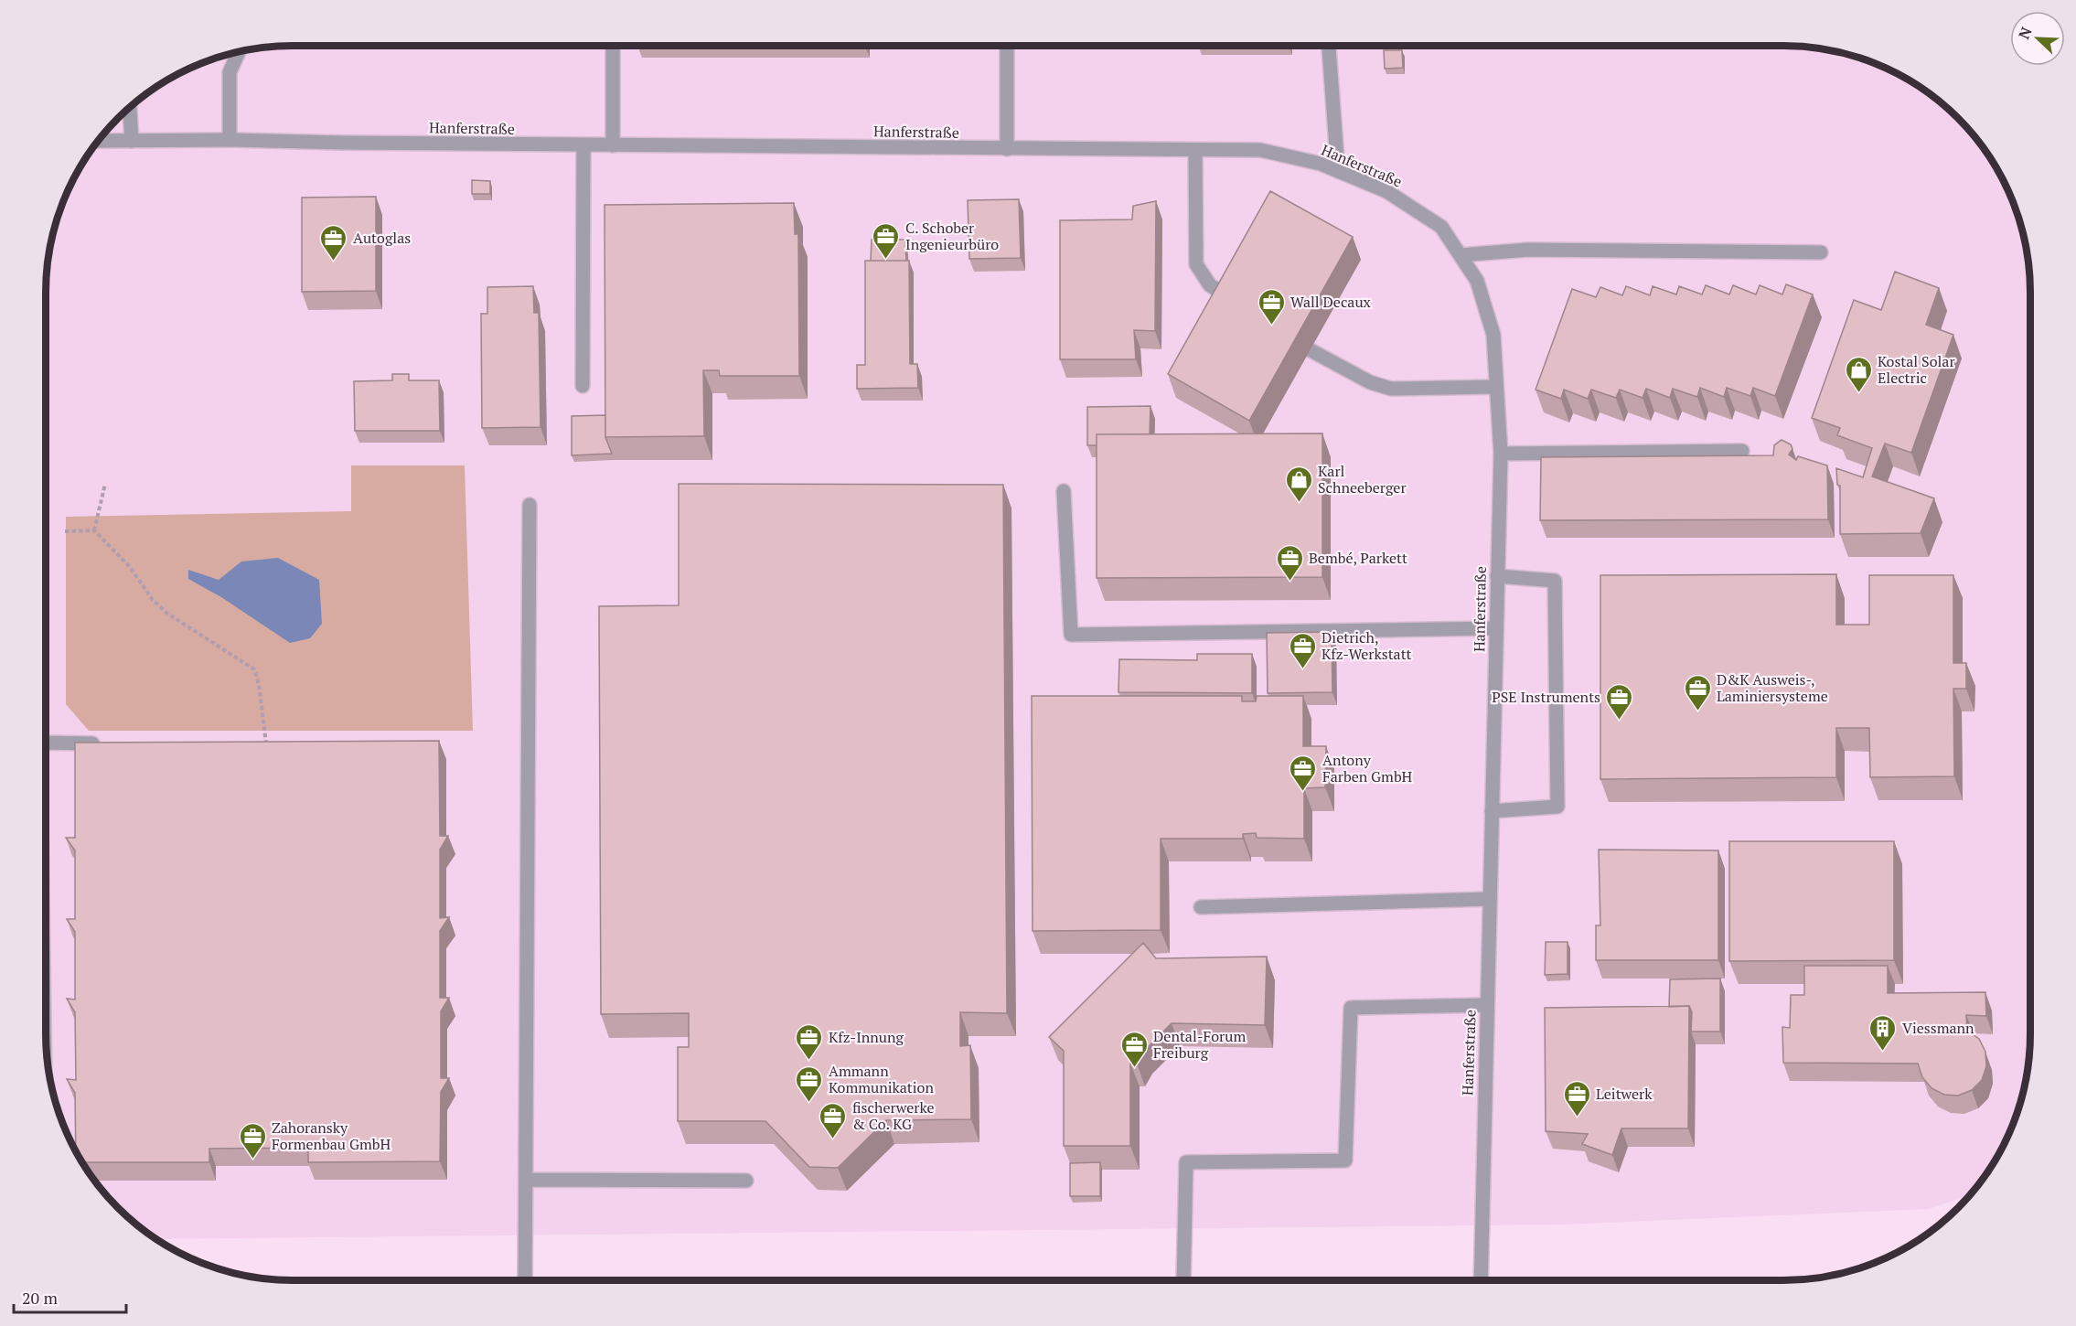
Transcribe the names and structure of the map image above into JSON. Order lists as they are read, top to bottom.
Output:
{
  "streets": {
    "street": ["Hanferstraße"]
  },
  "places": {
    "office": [
      "C. Schober Ingenieurbüro",
      "Autoglas",
      "Wall Decaux",
      "Bembé, Parkett",
      "Dietrich, Kfz-Werkstatt",
      "D&K Ausweis-, Laminiersysteme",
      "PSE Instruments",
      "Antony Farben GmbH",
      "Kfz-Innung",
      "Dental-Forum Freiburg",
      "Ammann Kommunikation",
      "Leitwerk",
      "fischerwerke & Co. KG",
      "Zahoransky Formenbau GmbH"
    ],
    "shop": ["Kostal Solar Electric", "Karl Schneeberger"],
    "building": ["Viessmann"]
  },
  "scale_bar": "20 m",
  "north": "top left"
}
